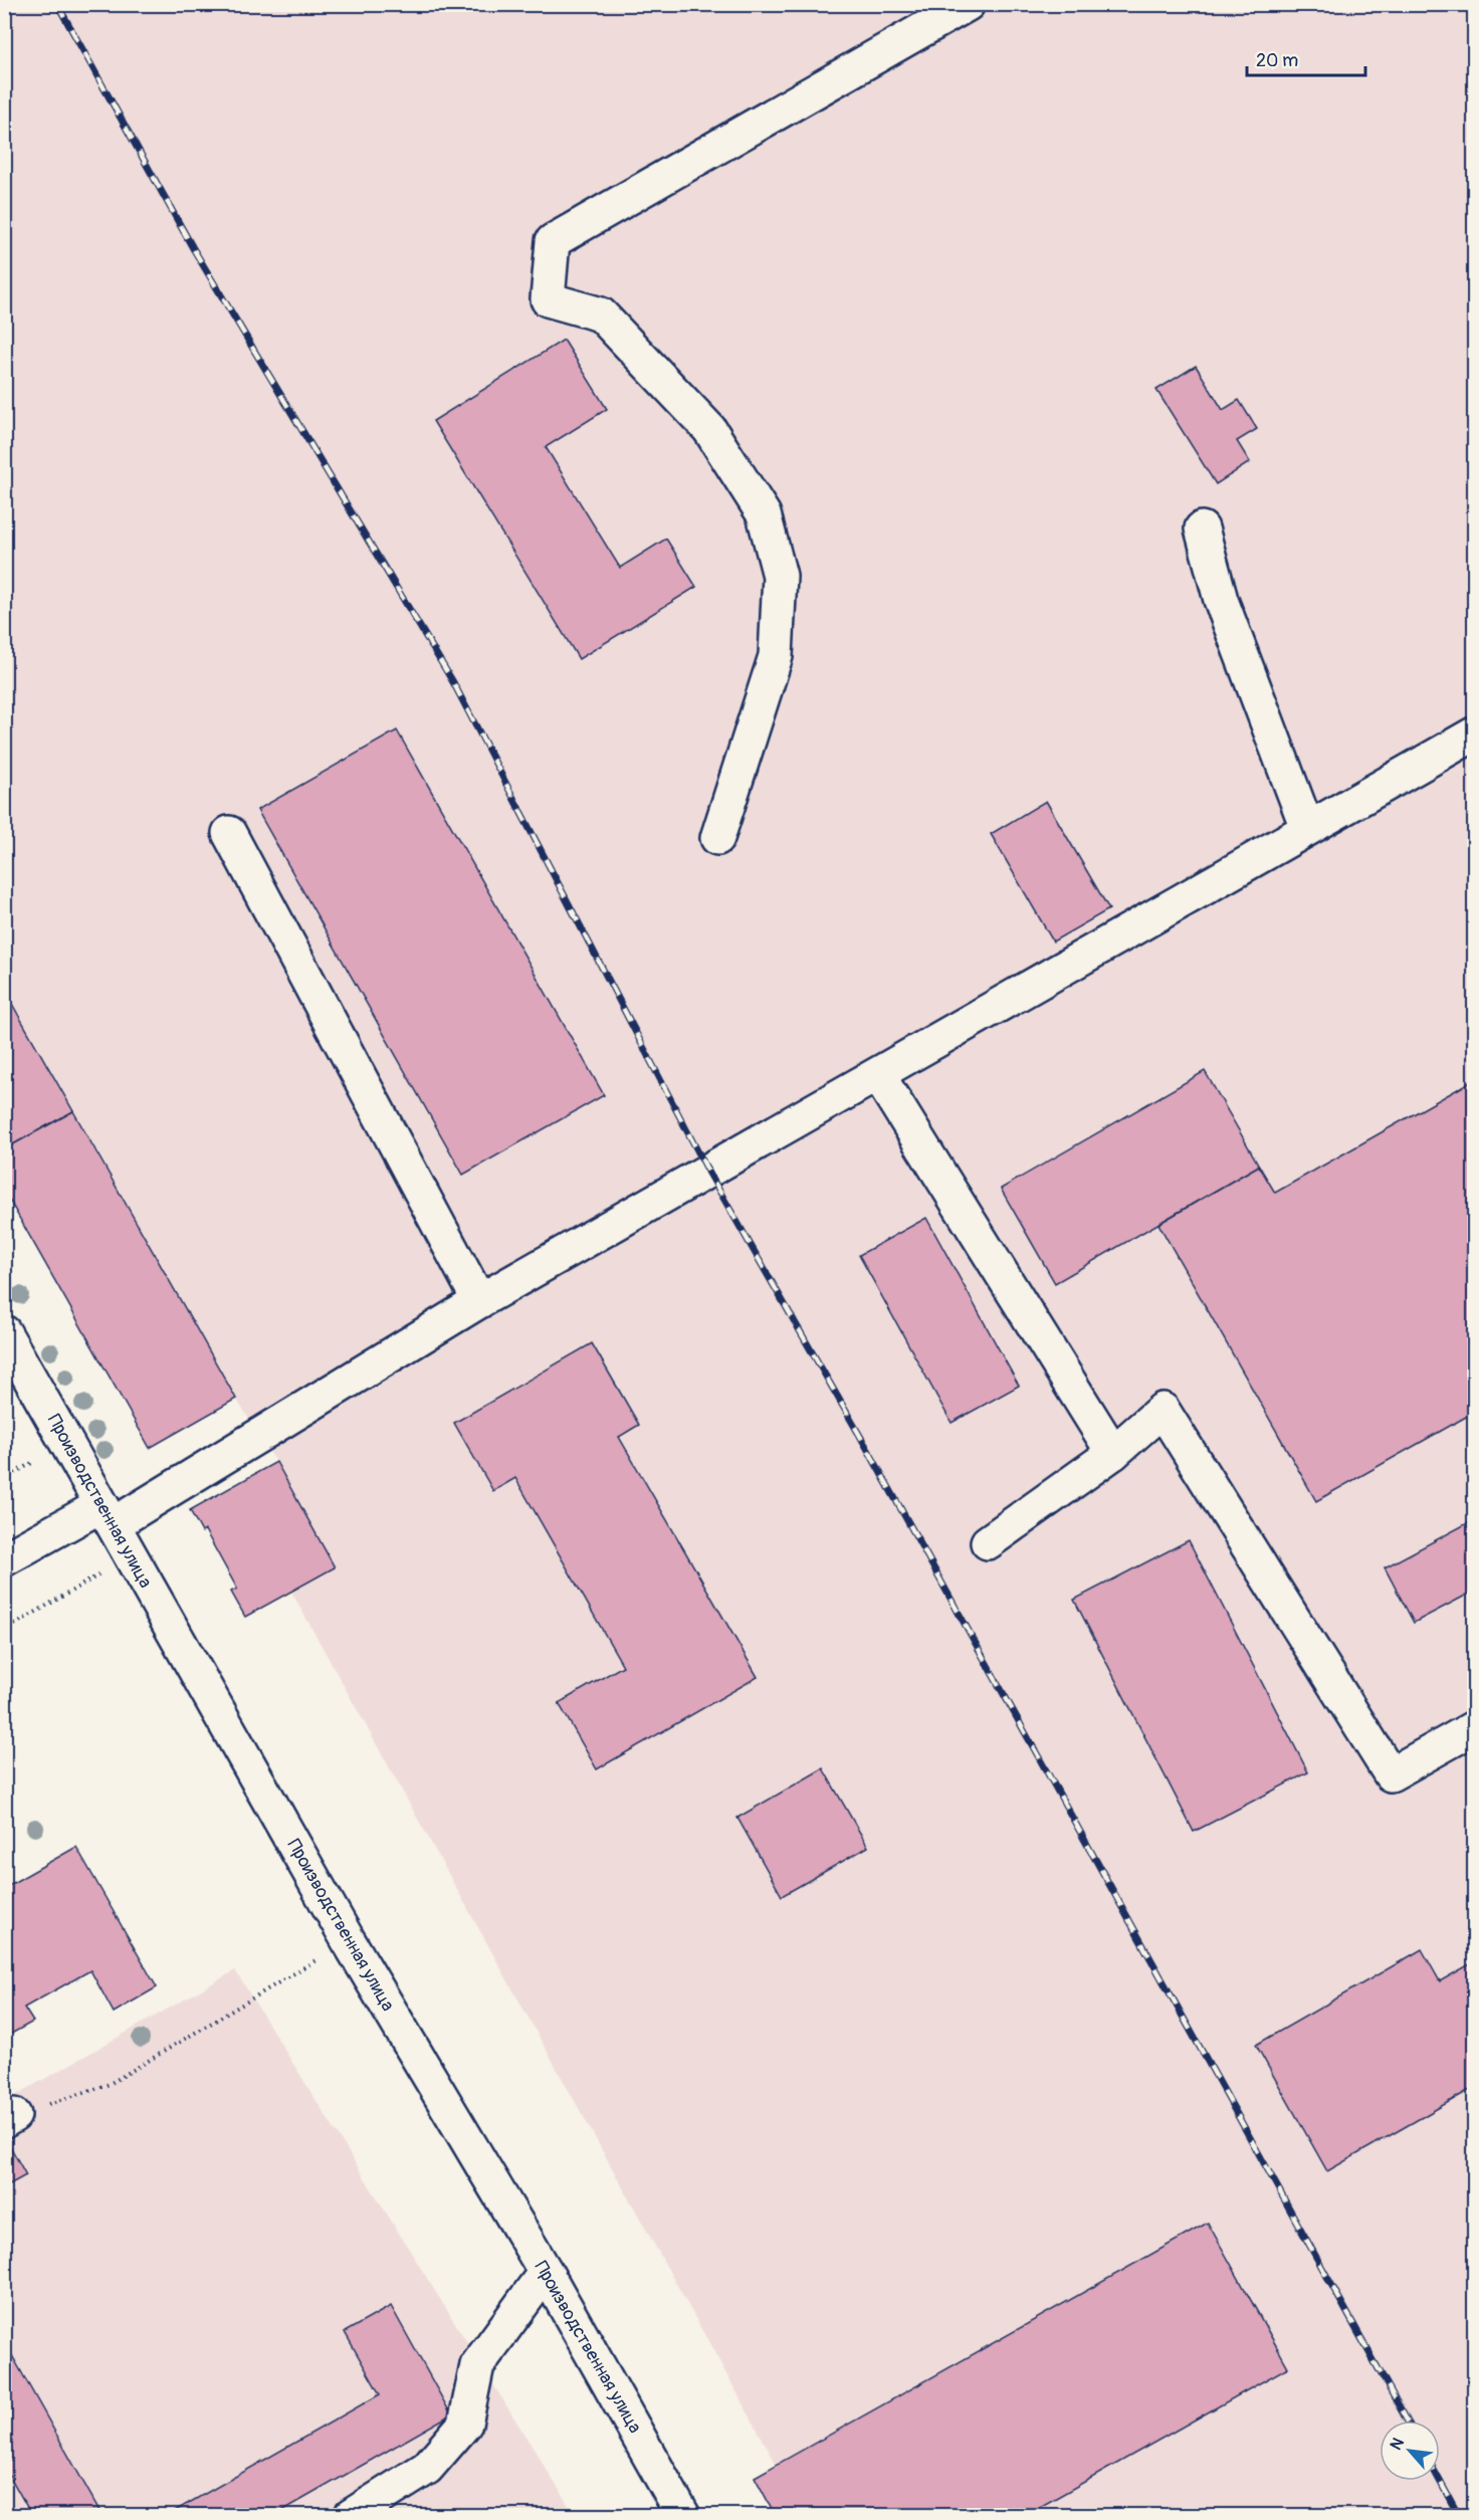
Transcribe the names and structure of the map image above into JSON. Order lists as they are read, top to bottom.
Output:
{
  "streets": {
    "street": ["Производственная улица"]
  },
  "scale_bar": "20 m",
  "north": "top left"
}
